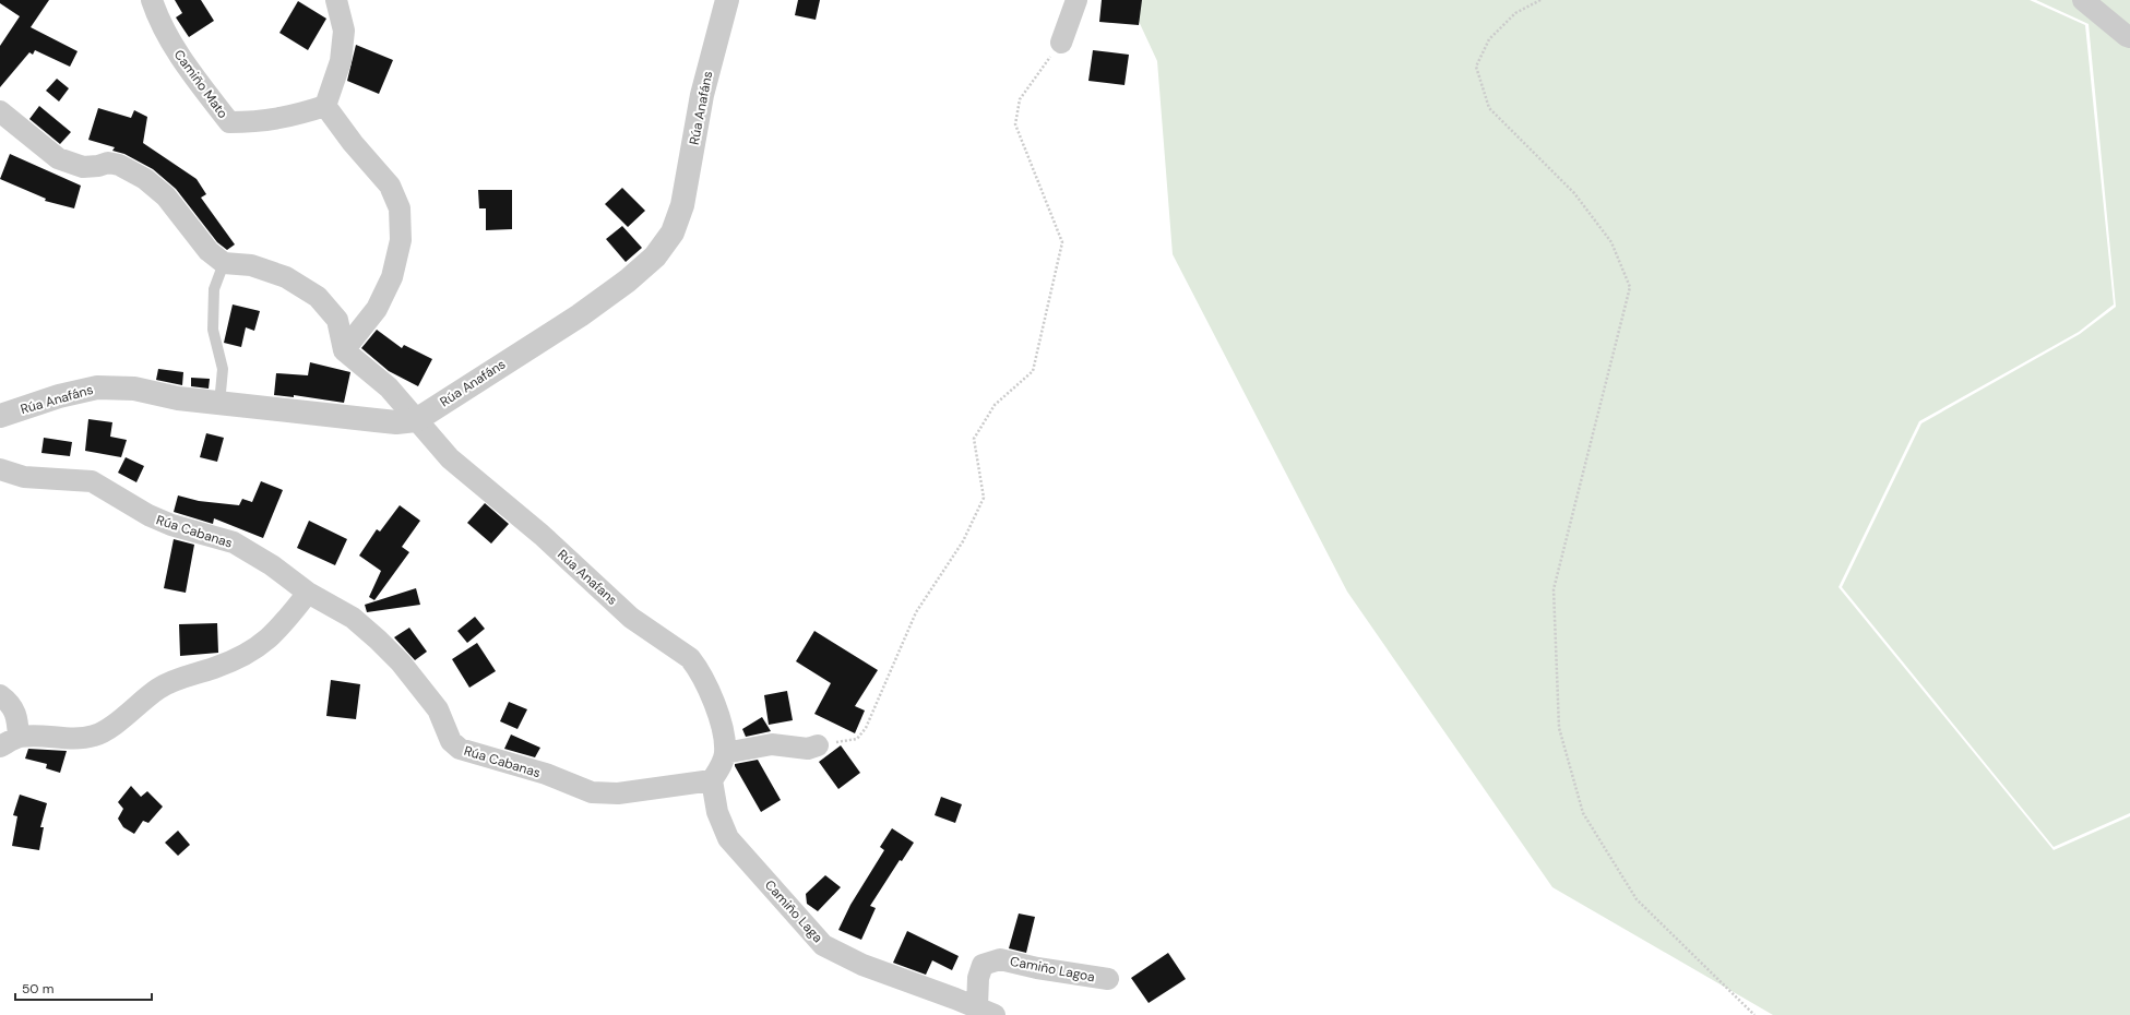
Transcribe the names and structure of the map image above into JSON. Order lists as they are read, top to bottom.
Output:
{
  "streets": {
    "street": [
      "Camiño Mato",
      "Rúa Anafáns",
      "Rúa Cabanas",
      "Rúa Anafans",
      "Camiño Laga",
      "Camiño Lagoa"
    ]
  },
  "crossings": [
    ["Rúa Anafáns", "Rúa Anafans"],
    ["Rúa Cabanas", "Camiño Laga"],
    ["Camiño Laga", "Camiño Lagoa"]
  ],
  "scale_bar": "50 m"
}
